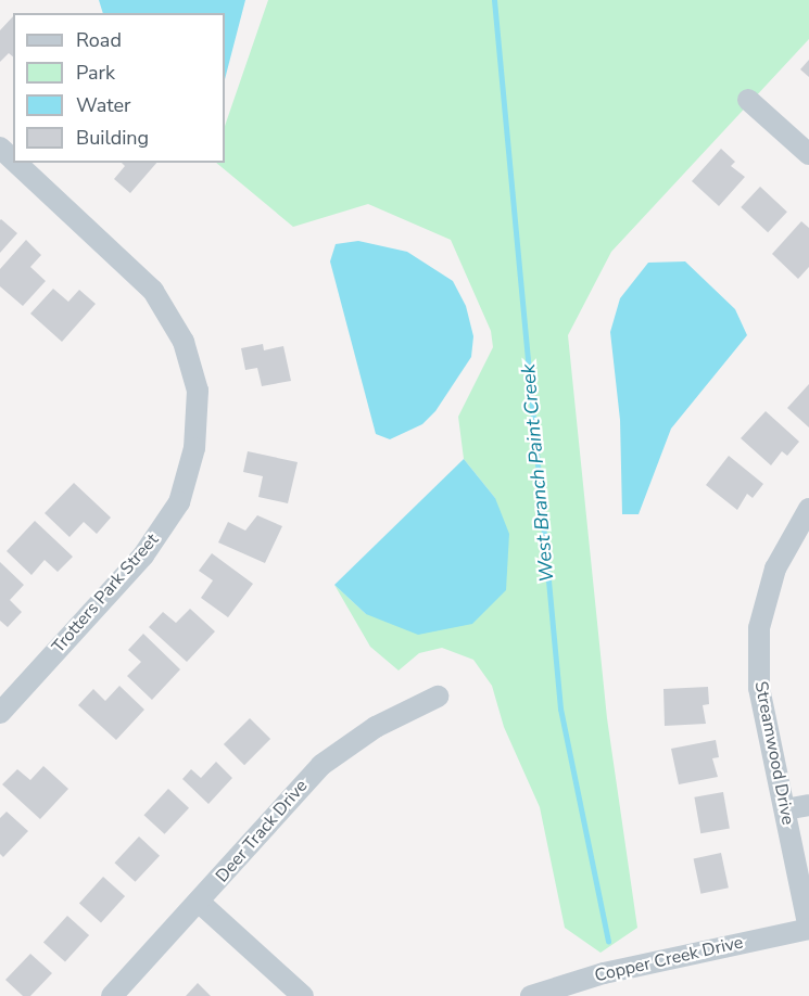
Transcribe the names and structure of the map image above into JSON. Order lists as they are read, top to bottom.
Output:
{
  "streets": {
    "street": [
      "Trotters Park Street",
      "Streamwood Drive",
      "Deer Track Drive",
      "Copper Creek Drive"
    ]
  },
  "crossings": [
    ["Streamwood Drive", "Copper Creek Drive"]
  ],
  "water": ["West Branch Paint Creek"],
  "legend": [
    "Road",
    "Park",
    "Water",
    "Building"
  ]
}
